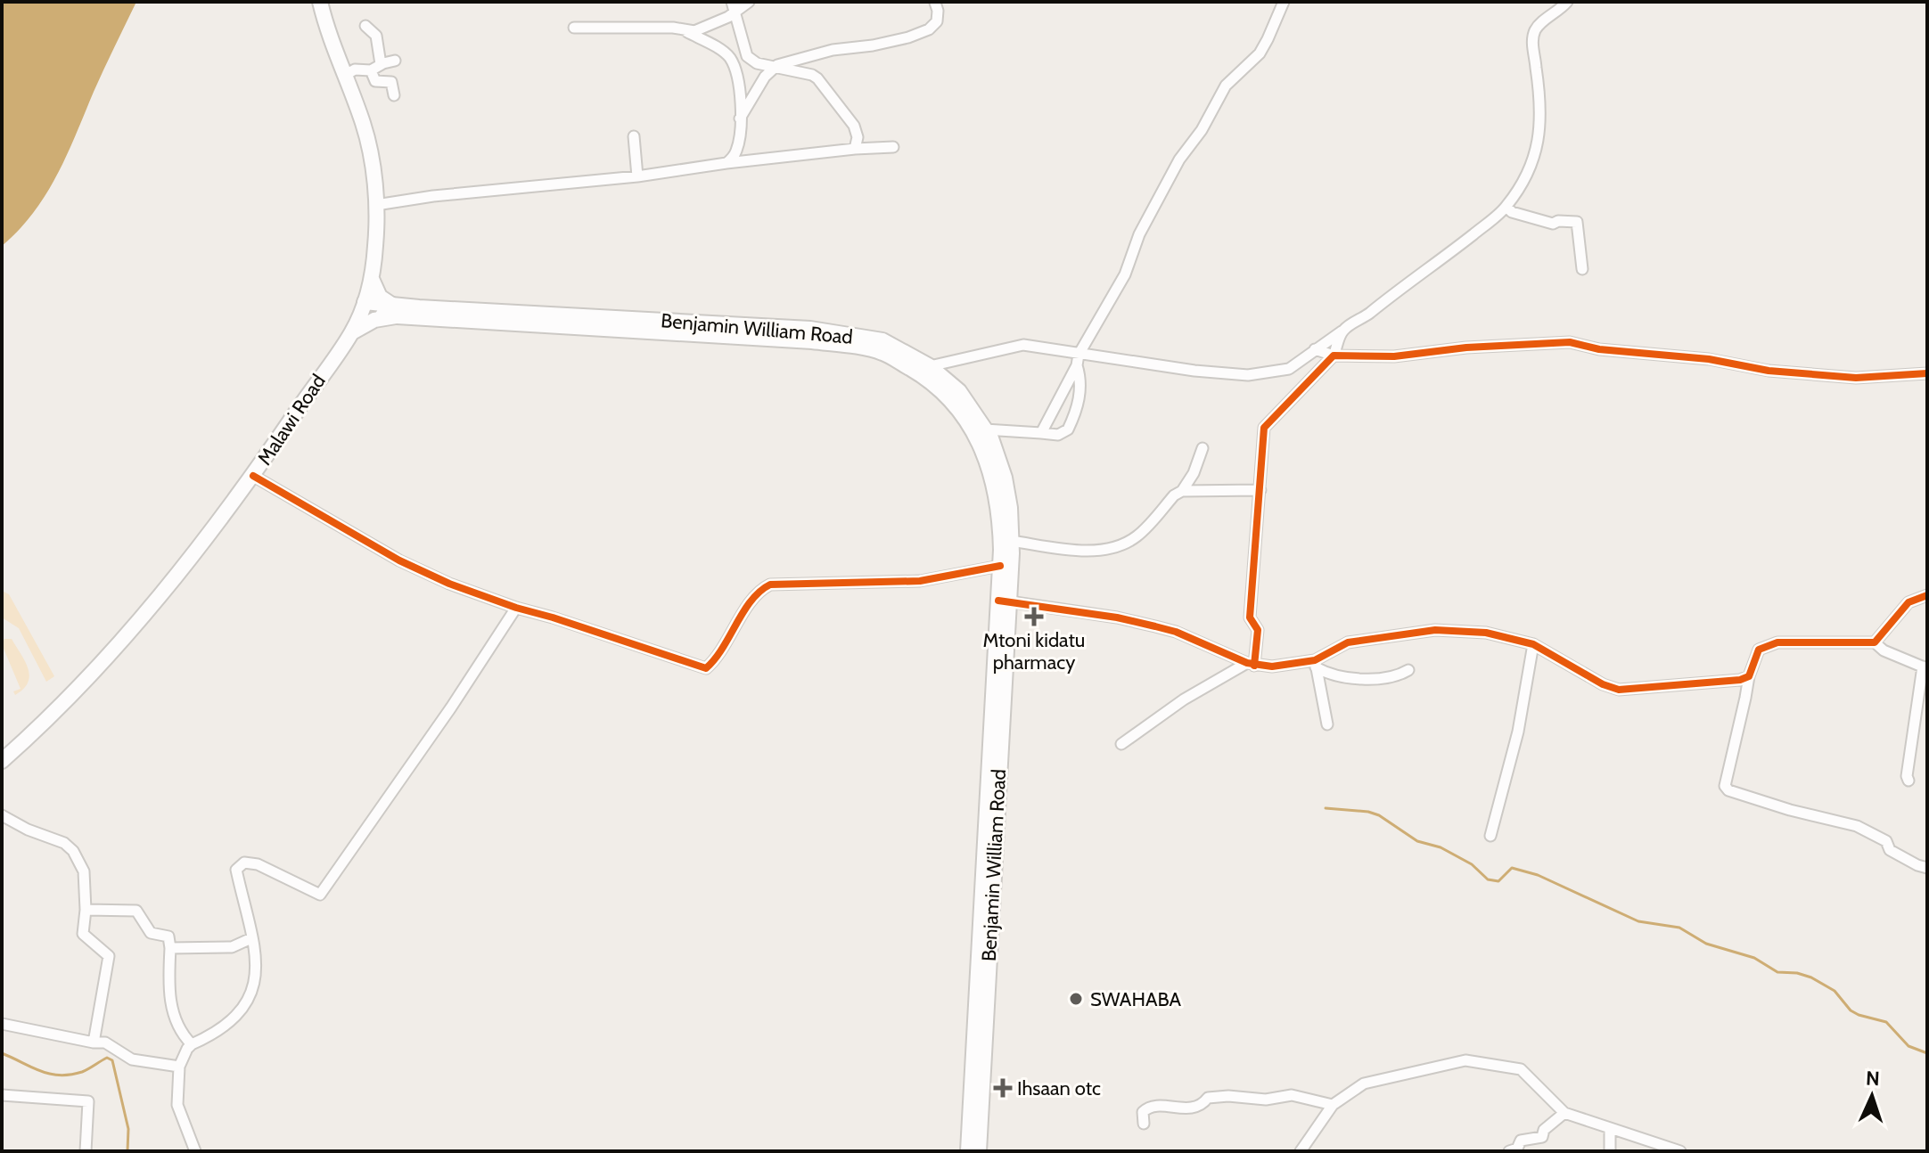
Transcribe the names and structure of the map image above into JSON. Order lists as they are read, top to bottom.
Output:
{
  "streets": {
    "main road": ["Benjamin William Road", "Malawi Road"]
  },
  "crossings": [
    ["Benjamin William Road", "Malawi Road"]
  ],
  "places": {
    "health": ["Mtoni kidatu pharmacy", "Ihsaan otc"],
    "other": ["SWAHABA"]
  },
  "north": "top"
}
